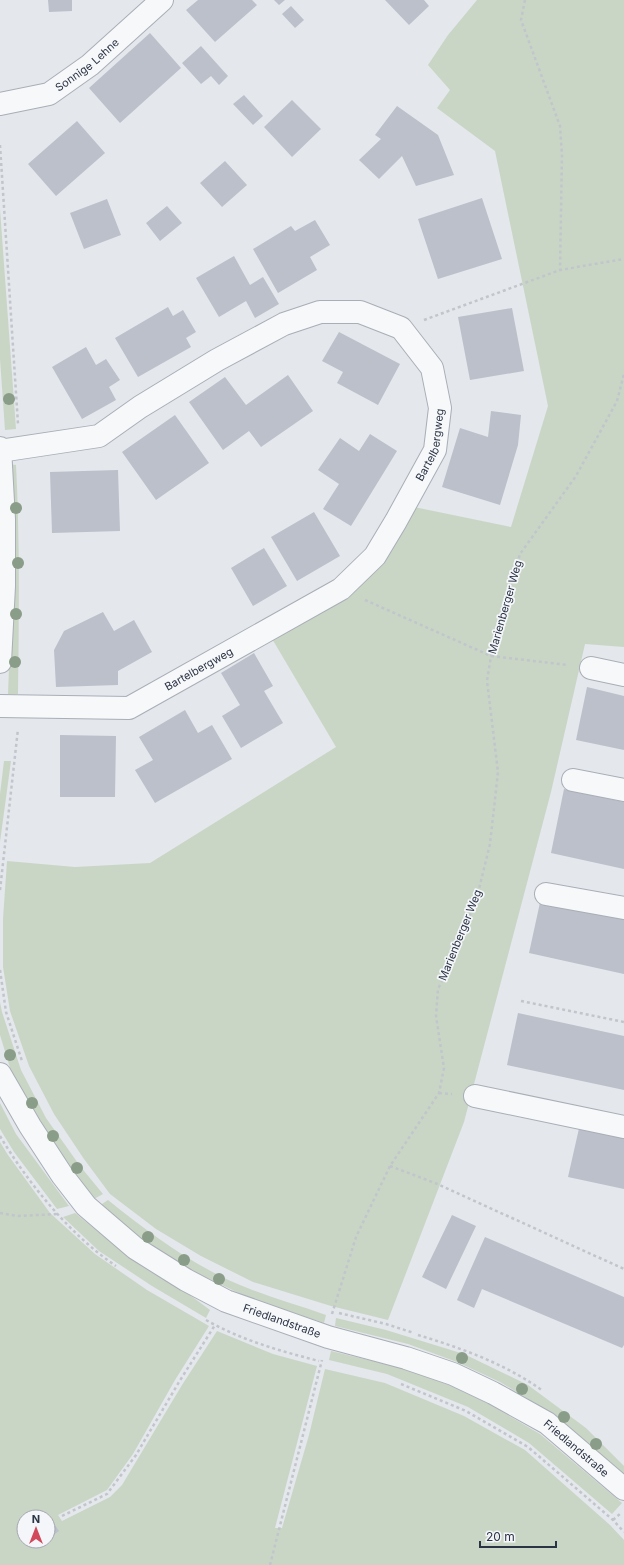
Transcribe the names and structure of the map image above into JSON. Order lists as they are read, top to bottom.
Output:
{
  "streets": {
    "street": ["Sonnige Lehne", "Bartelbergweg", "Friedlandstraße"],
    "path": ["Marienberger Weg"]
  },
  "scale_bar": "20 m",
  "north": "top"
}
